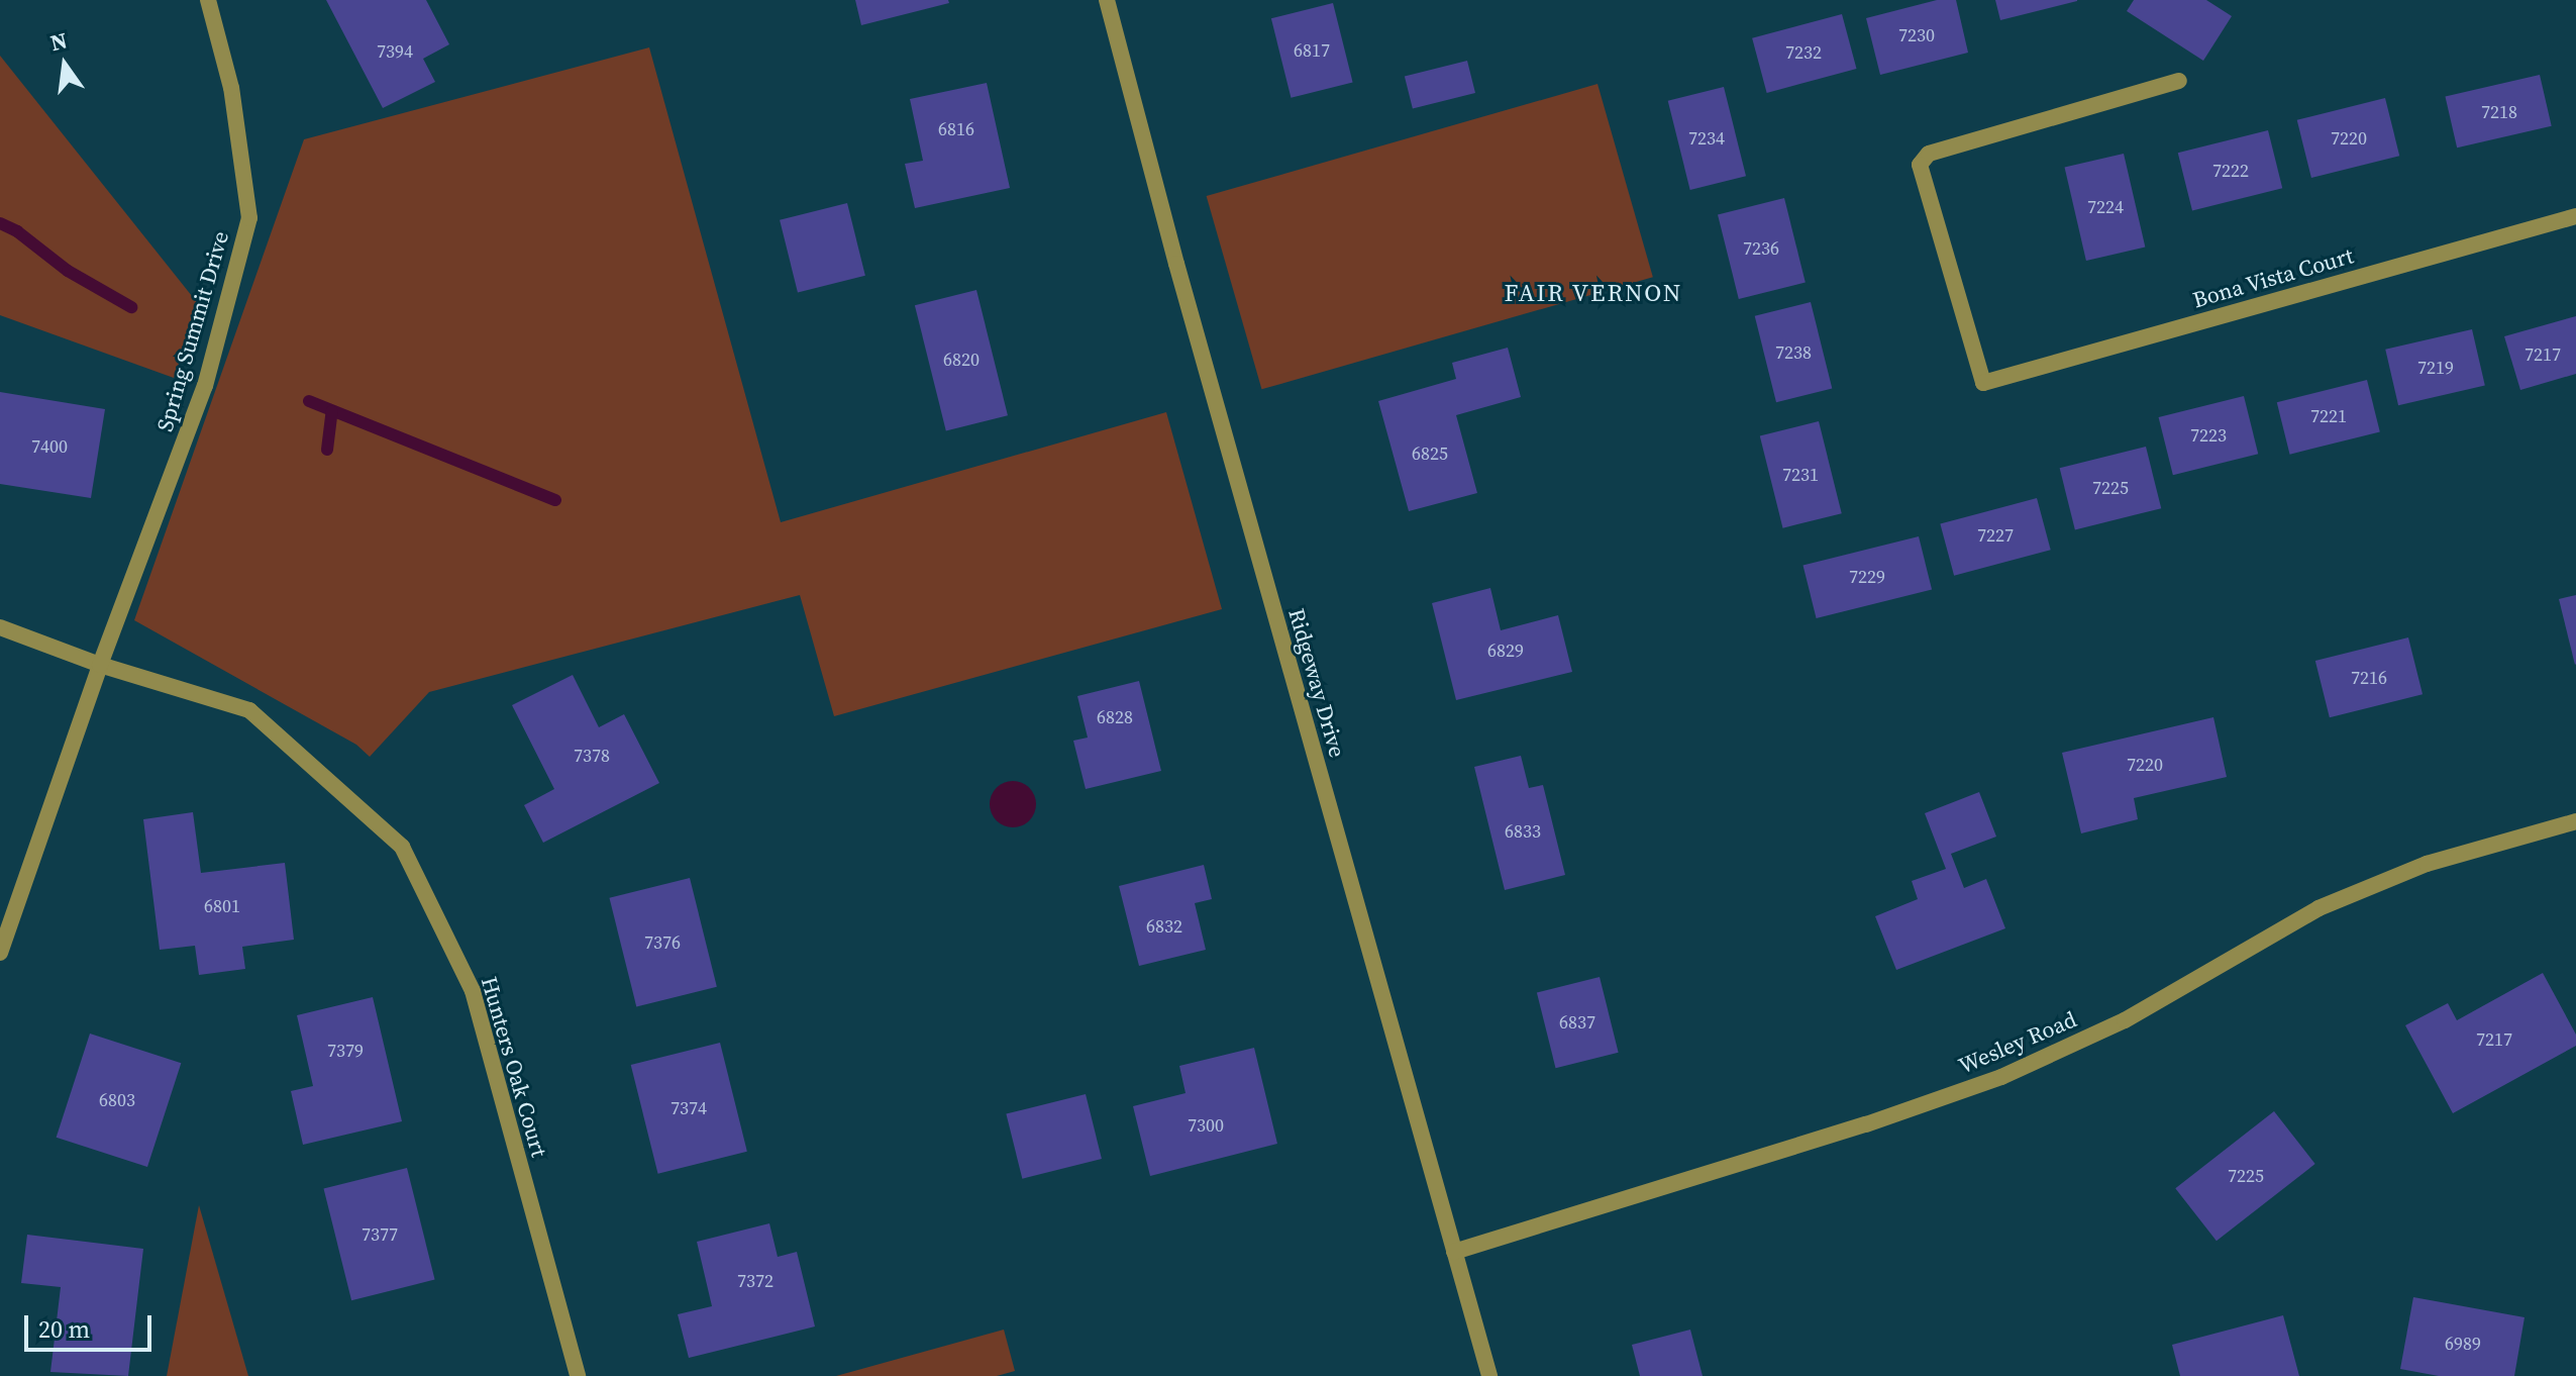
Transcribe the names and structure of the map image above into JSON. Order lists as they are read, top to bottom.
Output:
{
  "streets": {
    "street": [
      "Bona Vista Court",
      "Spring Summit Drive",
      "Ridgeway Drive",
      "Wesley Road",
      "Hunters Oak Court"
    ]
  },
  "crossings": [
    ["Spring Summit Drive", "Hunters Oak Court"],
    ["Ridgeway Drive", "Wesley Road"]
  ],
  "districts": ["FAIR VERNON"],
  "house_numbers": [
    "7230",
    "6817",
    "7394",
    "7232",
    "7218",
    "6816",
    "7234",
    "7220",
    "7222",
    "7224",
    "7236",
    "7238",
    "7217",
    "6820",
    "7219",
    "7221",
    "7223",
    "7400",
    "6825",
    "7231",
    "7225",
    "7227",
    "7229",
    "6829",
    "7216",
    "6828",
    "7378",
    "7220",
    "6833",
    "6801",
    "6832",
    "7376",
    "6837",
    "7217",
    "7379",
    "6803",
    "7374",
    "7300",
    "7225",
    "7377",
    "7372",
    "6989"
  ],
  "scale_bar": "20 m",
  "north": "top"
}
